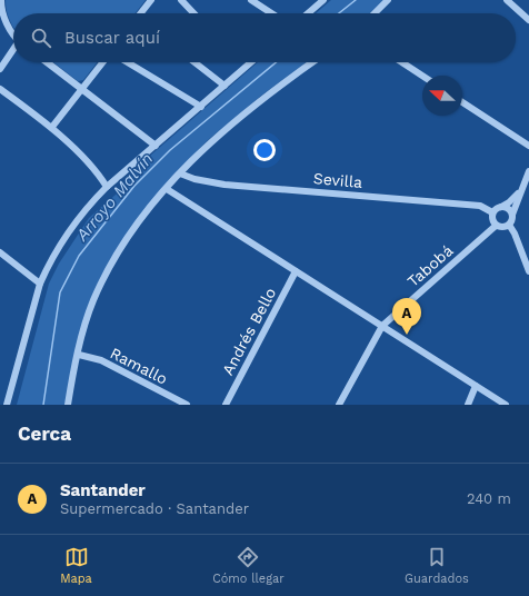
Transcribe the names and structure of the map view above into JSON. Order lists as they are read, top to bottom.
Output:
{
  "streets": {
    "street": [
      "Sevilla",
      "Tabobá",
      "Andrés Bello",
      "Ramallo"
    ]
  },
  "crossings": [
    ["Sevilla", "Tabobá"]
  ],
  "water": ["Arroyo Malvín"],
  "north": "left",
  "page": {
    "search": "Buscar aquí",
    "pins": "A",
    "heading": "Cerca",
    "list": [
      {
        "mark": "A",
        "name": "Santander",
        "note": "Supermercado · Santander",
        "value": "240 m"
      }
    ],
    "nav": ["Mapa", "Cómo llegar", "Guardados"]
  }
}
